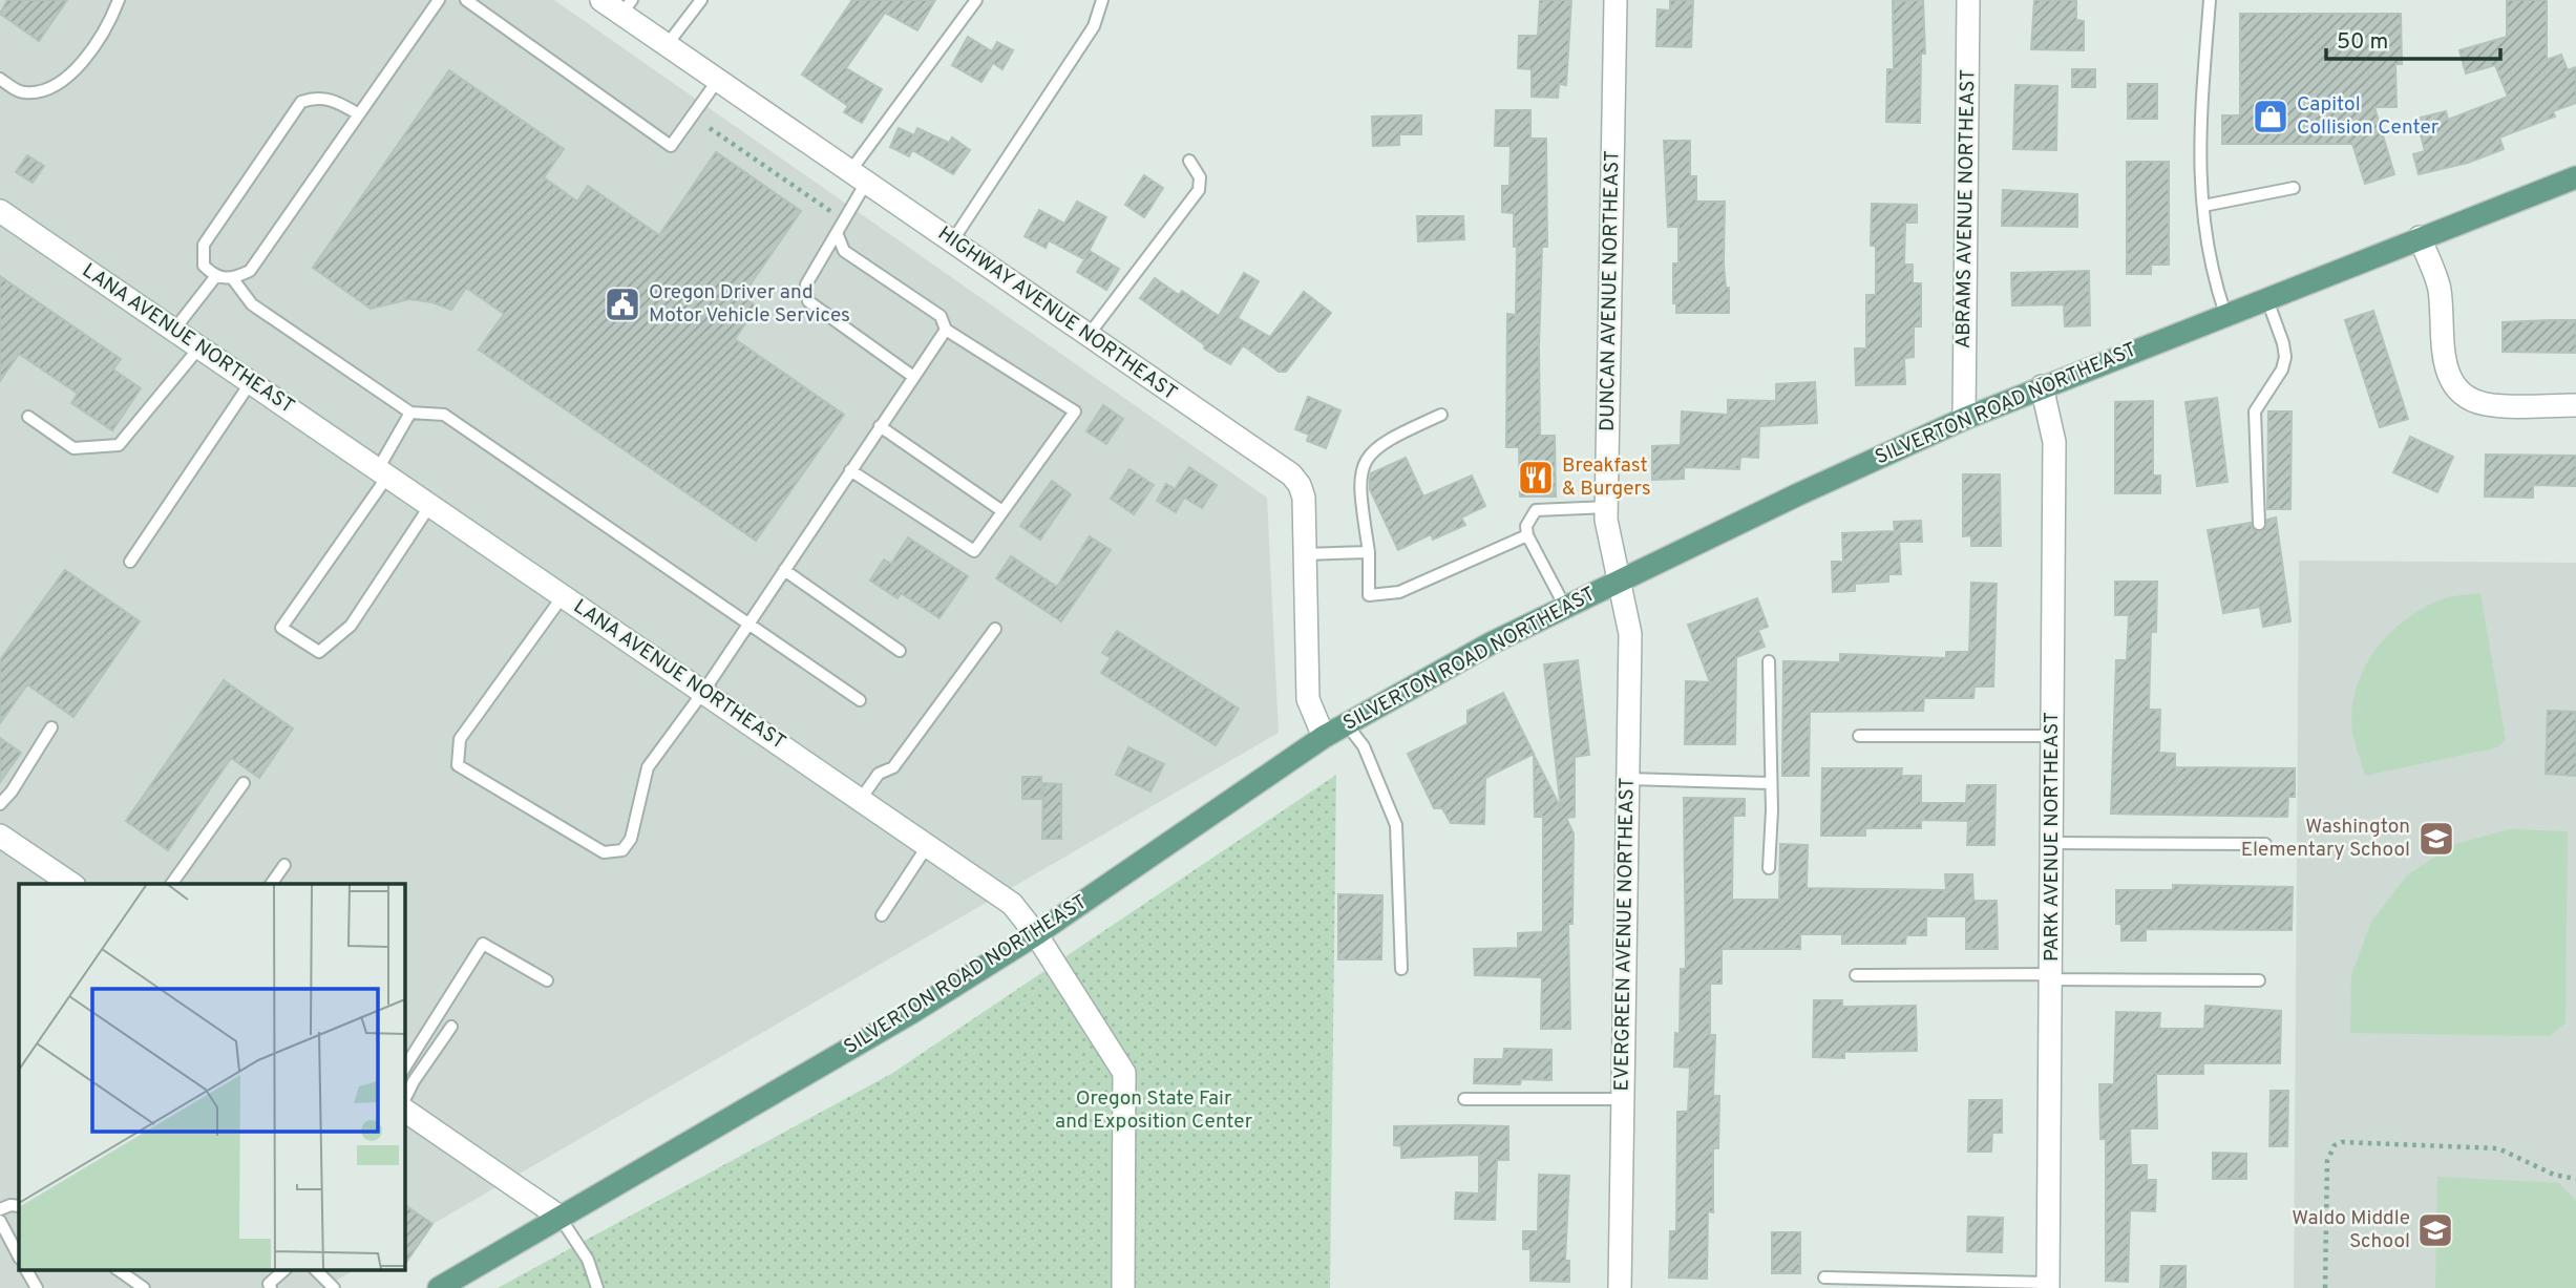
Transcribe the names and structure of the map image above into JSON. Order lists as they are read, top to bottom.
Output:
{
  "streets": {
    "main road": ["SILVERTON ROAD NORTHEAST"],
    "street": [
      "ABRAMS AVENUE NORTHEAST",
      "DUNCAN AVENUE NORTHEAST",
      "HIGHWAY AVENUE NORTHEAST",
      "LANA AVENUE NORTHEAST",
      "PARK AVENUE NORTHEAST",
      "EVERGREEN AVENUE NORTHEAST"
    ]
  },
  "crossings": [
    ["ABRAMS AVENUE NORTHEAST", "SILVERTON ROAD NORTHEAST"],
    ["DUNCAN AVENUE NORTHEAST", "SILVERTON ROAD NORTHEAST"],
    ["DUNCAN AVENUE NORTHEAST", "EVERGREEN AVENUE NORTHEAST"],
    ["HIGHWAY AVENUE NORTHEAST", "SILVERTON ROAD NORTHEAST"],
    ["LANA AVENUE NORTHEAST", "SILVERTON ROAD NORTHEAST"],
    ["SILVERTON ROAD NORTHEAST", "PARK AVENUE NORTHEAST"],
    ["SILVERTON ROAD NORTHEAST", "EVERGREEN AVENUE NORTHEAST"]
  ],
  "parks": ["Oregon State Fair and Exposition Center"],
  "places": {
    "shop": ["Capitol Collision Center"],
    "public building": ["Oregon Driver and Motor Vehicle Services"],
    "restaurant": ["Breakfast & Burgers"],
    "school or university": ["Washington Elementary School", "Waldo Middle School"]
  },
  "scale_bar": "50 m"
}
